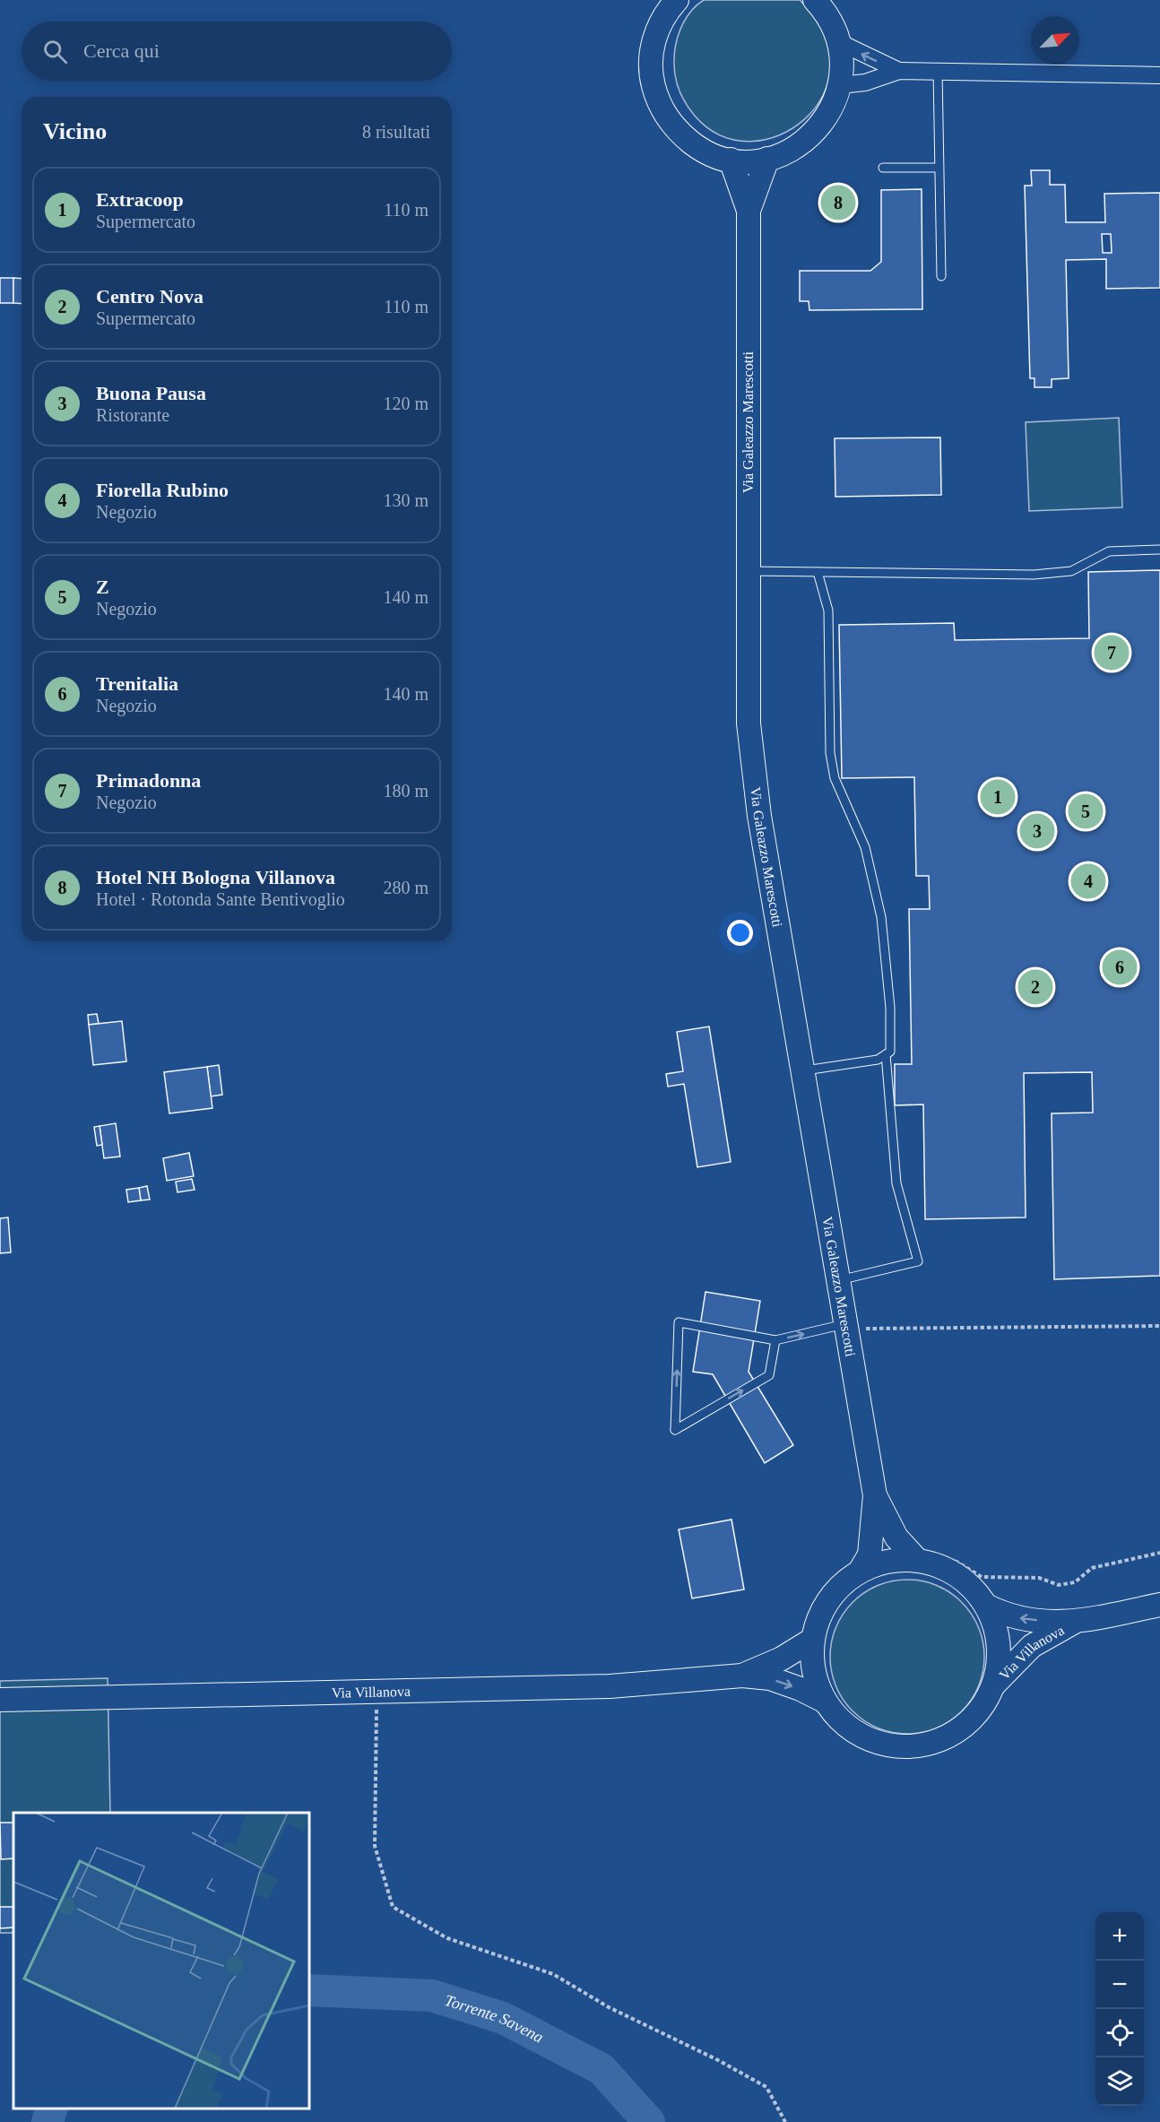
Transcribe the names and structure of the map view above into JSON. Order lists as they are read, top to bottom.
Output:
{
  "streets": {
    "street": ["Via Galeazzo Marescotti", "Via Villanova"]
  },
  "crossings": [
    ["Via Galeazzo Marescotti", "Via Villanova"]
  ],
  "water": ["Torrente Savena"],
  "north": "top right",
  "page": {
    "search": "Cerca qui",
    "heading": ["Vicino", "8 risultati"],
    "list": [
      {
        "mark": "1",
        "name": "Extracoop",
        "note": "Supermercato",
        "value": "110 m"
      },
      {
        "mark": "2",
        "name": "Centro Nova",
        "note": "Supermercato",
        "value": "110 m"
      },
      {
        "mark": "3",
        "name": "Buona Pausa",
        "note": "Ristorante",
        "value": "120 m"
      },
      {
        "mark": "4",
        "name": "Fiorella Rubino",
        "note": "Negozio",
        "value": "130 m"
      },
      {
        "mark": "5",
        "name": "Z",
        "note": "Negozio",
        "value": "140 m"
      },
      {
        "mark": "6",
        "name": "Trenitalia",
        "note": "Negozio",
        "value": "140 m"
      },
      {
        "mark": "7",
        "name": "Primadonna",
        "note": "Negozio",
        "value": "180 m"
      },
      {
        "mark": "8",
        "name": "Hotel NH Bologna Villanova",
        "note": "Hotel · Rotonda Sante Bentivoglio",
        "value": "280 m"
      }
    ],
    "pins": [
      "8",
      "7",
      "1",
      "5",
      "3",
      "4",
      "6",
      "2"
    ],
    "map_buttons": ["+", "−"]
  }
}
